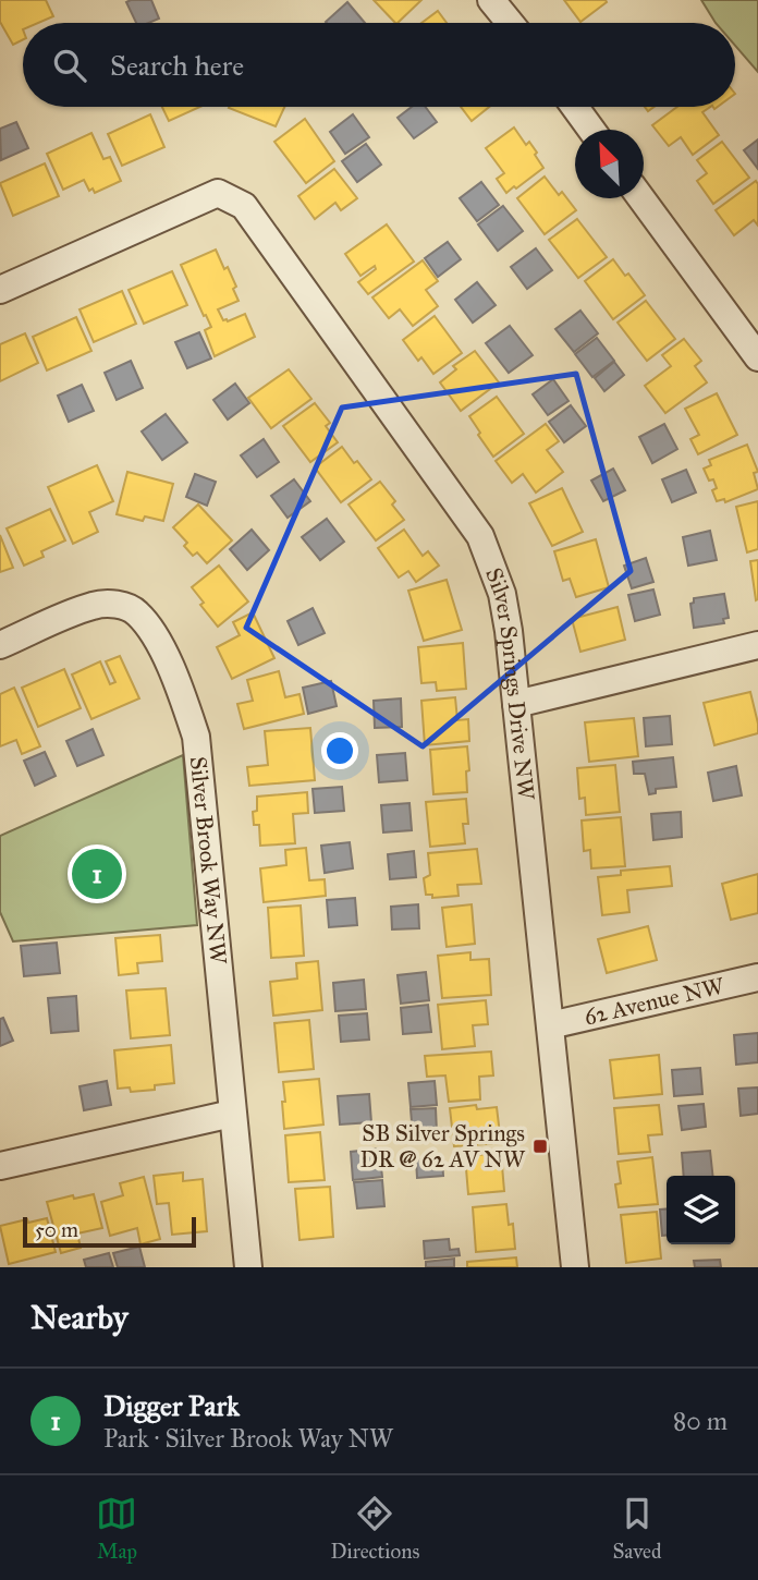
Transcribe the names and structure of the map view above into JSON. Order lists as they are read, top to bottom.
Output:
{
  "streets": {
    "street": ["Silver Springs Drive NW", "Silver Brook Way NW", "62 Avenue NW"]
  },
  "crossings": [
    ["Silver Springs Drive NW", "62 Avenue NW"]
  ],
  "places": {
    "transit": ["SB Silver Springs DR @ 62 AV NW"]
  },
  "scale_bar": "50 m",
  "north": "top left",
  "page": {
    "search": "Search here",
    "pins": "1",
    "scale": "50 m",
    "heading": "Nearby",
    "list": [
      {
        "mark": "1",
        "name": "Digger Park",
        "note": "Park · Silver Brook Way NW",
        "value": "80 m"
      }
    ],
    "nav": ["Map", "Directions", "Saved"]
  }
}
